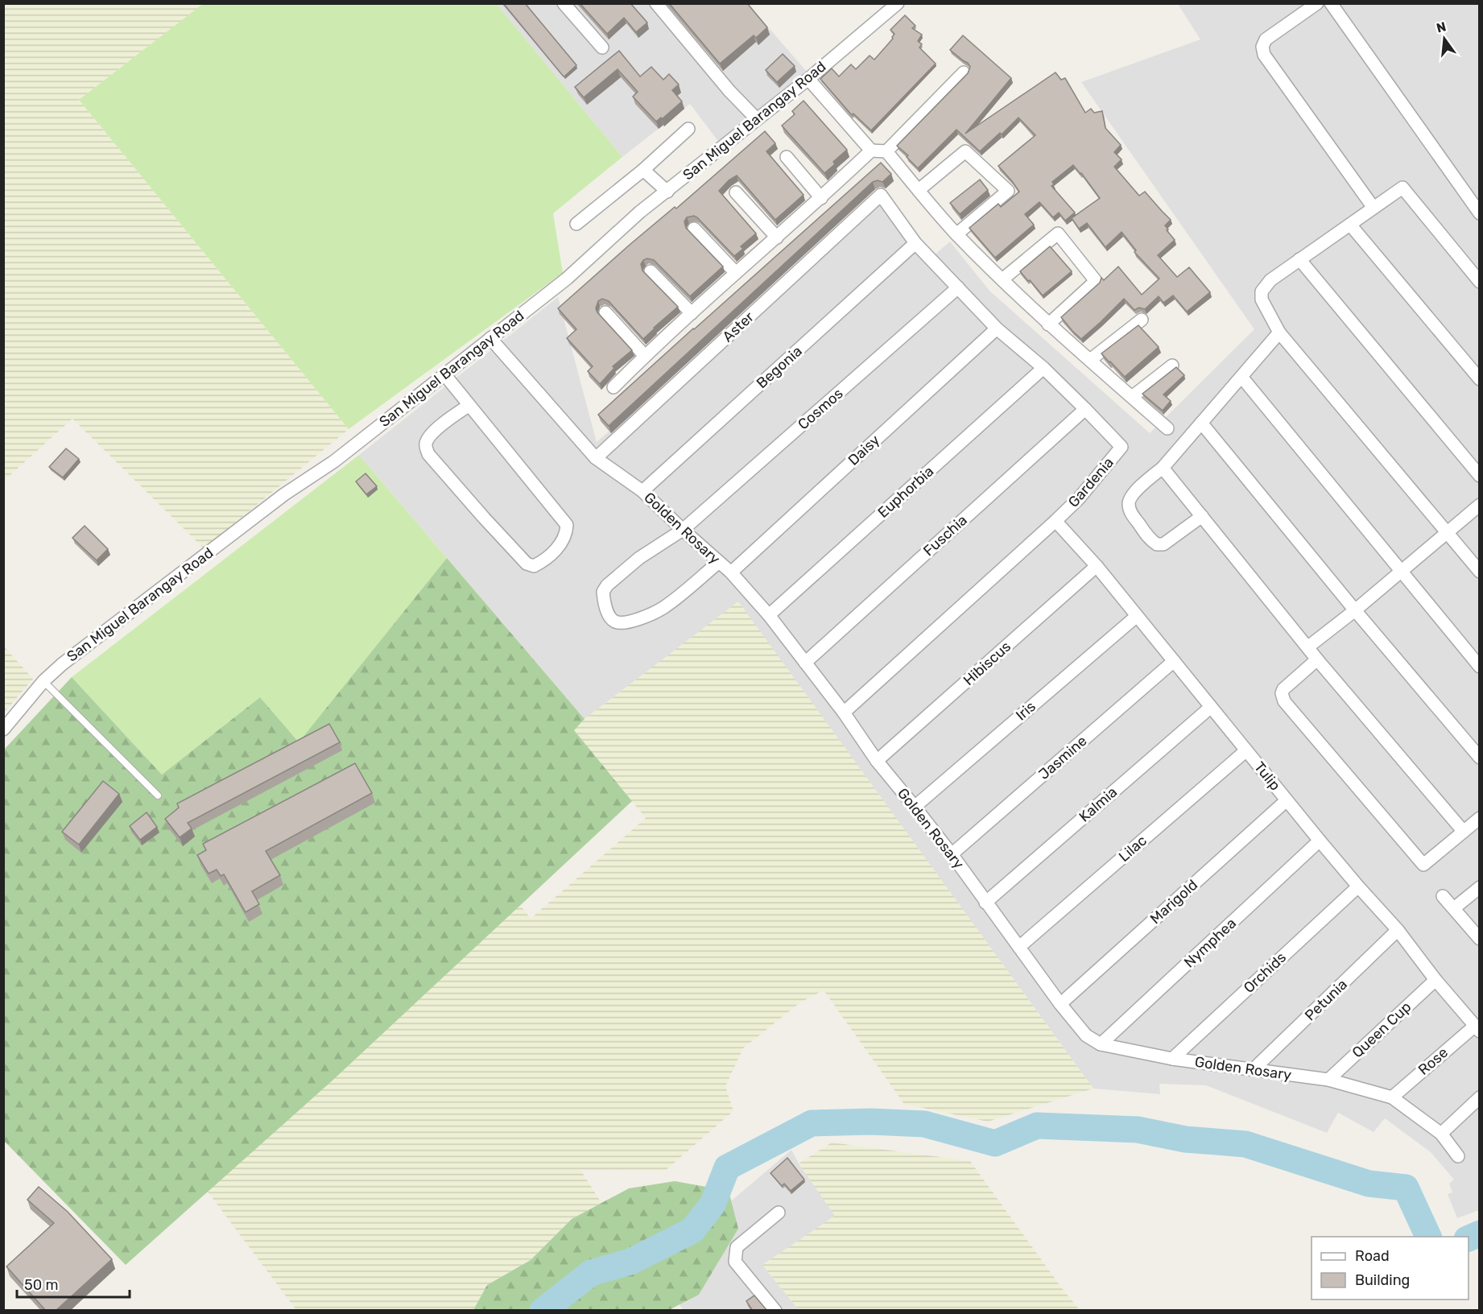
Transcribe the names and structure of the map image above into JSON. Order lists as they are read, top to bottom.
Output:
{
  "streets": {
    "street": [
      "San Miguel Barangay Road",
      "Aster",
      "Begonia",
      "Cosmos",
      "Daisy",
      "Gardenia",
      "Euphorbia",
      "Golden Rosary",
      "Fuschia",
      "Hibiscus",
      "Iris",
      "Jasmine",
      "Tulip",
      "Kalmia",
      "Lilac",
      "Marigold",
      "Nymphea",
      "Orchids",
      "Petunia",
      "Queen Cup",
      "Rose"
    ]
  },
  "crossings": [
    ["San Miguel Barangay Road", "Golden Rosary"],
    ["Aster", "Gardenia"],
    ["Aster", "Golden Rosary"],
    ["Begonia", "Gardenia"],
    ["Begonia", "Golden Rosary"],
    ["Cosmos", "Gardenia"],
    ["Cosmos", "Golden Rosary"],
    ["Daisy", "Gardenia"],
    ["Daisy", "Golden Rosary"],
    ["Gardenia", "Euphorbia"],
    ["Gardenia", "Golden Rosary"],
    ["Gardenia", "Fuschia"],
    ["Gardenia", "Tulip"],
    ["Euphorbia", "Golden Rosary"],
    ["Golden Rosary", "Fuschia"],
    ["Golden Rosary", "Hibiscus"],
    ["Golden Rosary", "Iris"],
    ["Golden Rosary", "Jasmine"],
    ["Golden Rosary", "Kalmia"],
    ["Golden Rosary", "Lilac"],
    ["Golden Rosary", "Marigold"],
    ["Golden Rosary", "Nymphea"],
    ["Golden Rosary", "Orchids"],
    ["Golden Rosary", "Petunia"],
    ["Golden Rosary", "Queen Cup"],
    ["Golden Rosary", "Rose"],
    ["Hibiscus", "Tulip"],
    ["Iris", "Tulip"],
    ["Jasmine", "Tulip"],
    ["Tulip", "Kalmia"],
    ["Tulip", "Lilac"],
    ["Tulip", "Marigold"],
    ["Tulip", "Nymphea"],
    ["Tulip", "Orchids"],
    ["Tulip", "Petunia"],
    ["Tulip", "Queen Cup"],
    ["Tulip", "Rose"]
  ],
  "legend": ["Road", "Building"],
  "scale_bar": "50 m",
  "north": "top"
}
